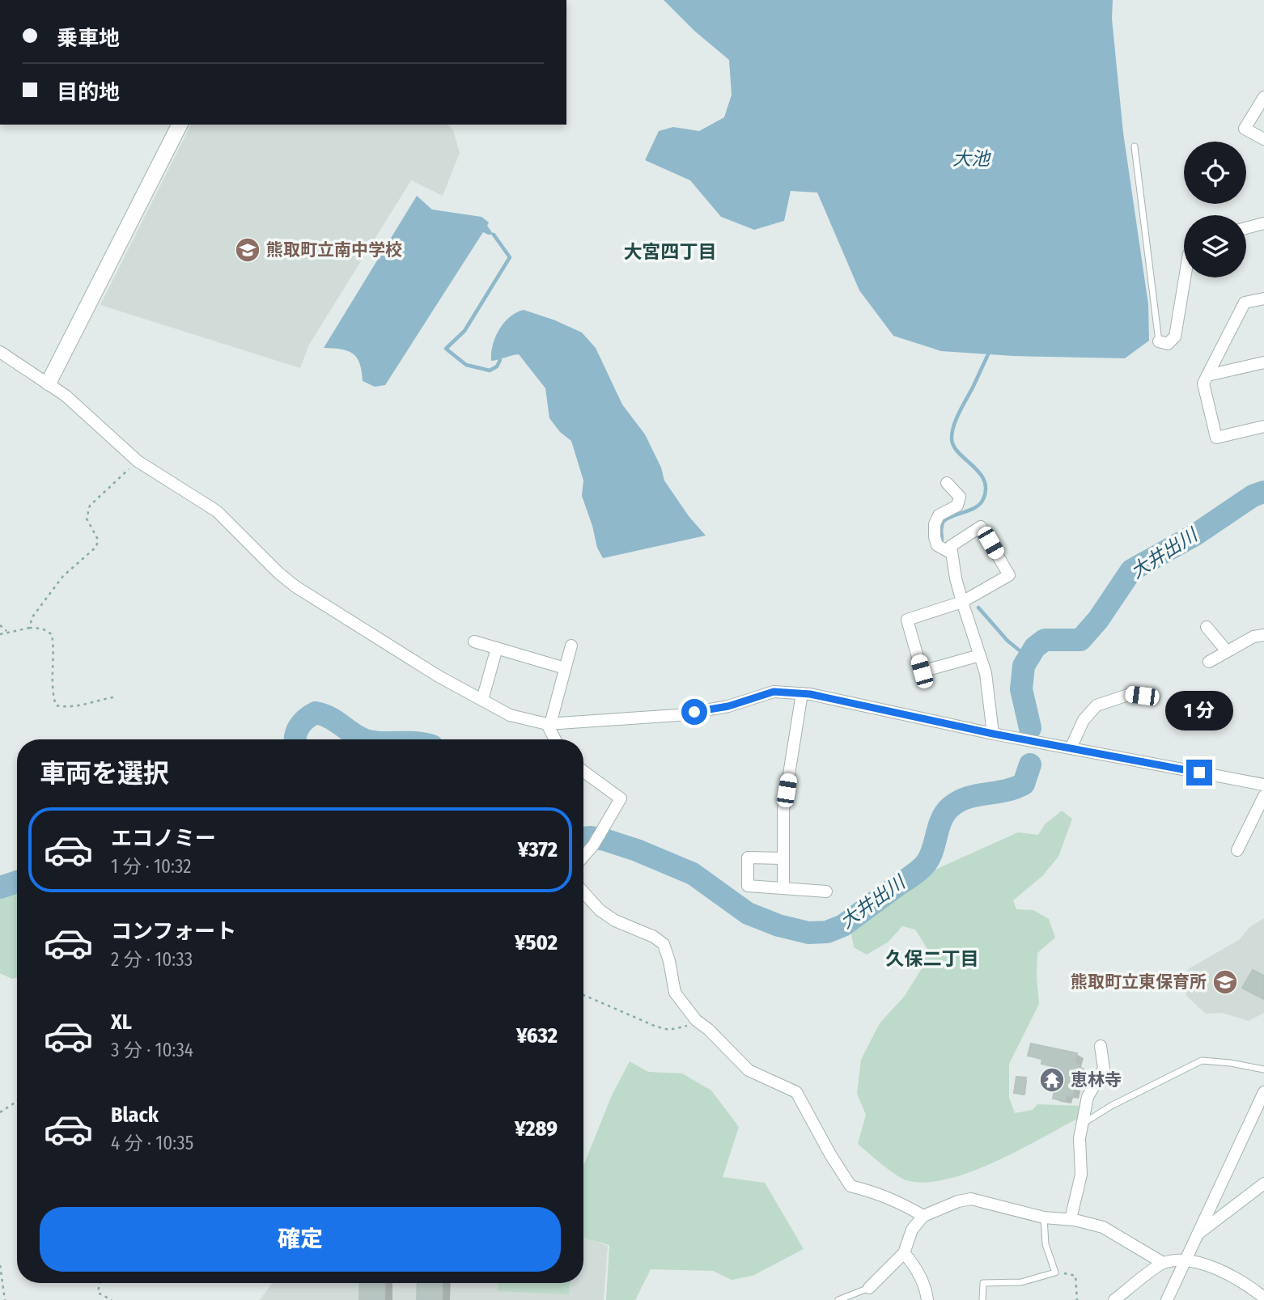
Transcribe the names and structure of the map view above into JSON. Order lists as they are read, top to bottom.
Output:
{
  "districts": ["大宮四丁目", "久保二丁目"],
  "water": ["大池", "大井出川"],
  "places": {
    "school or university": ["熊取町立南中学校", "熊取町立東保育所"],
    "temple": ["恵林寺"]
  },
  "page": {
    "banner": ["乗車地", "目的地"],
    "bubble": "1 分",
    "heading": "車両を選択",
    "list": [
      {
        "name": "エコノミー",
        "note": "1 分 · 10:32",
        "value": "¥372"
      },
      {
        "name": "コンフォート",
        "note": "2 分 · 10:33",
        "value": "¥502"
      },
      {
        "name": "XL",
        "note": "3 分 · 10:34",
        "value": "¥632"
      },
      {
        "name": "Black",
        "note": "4 分 · 10:35",
        "value": "¥289"
      }
    ],
    "buttons": "確定"
  }
}
